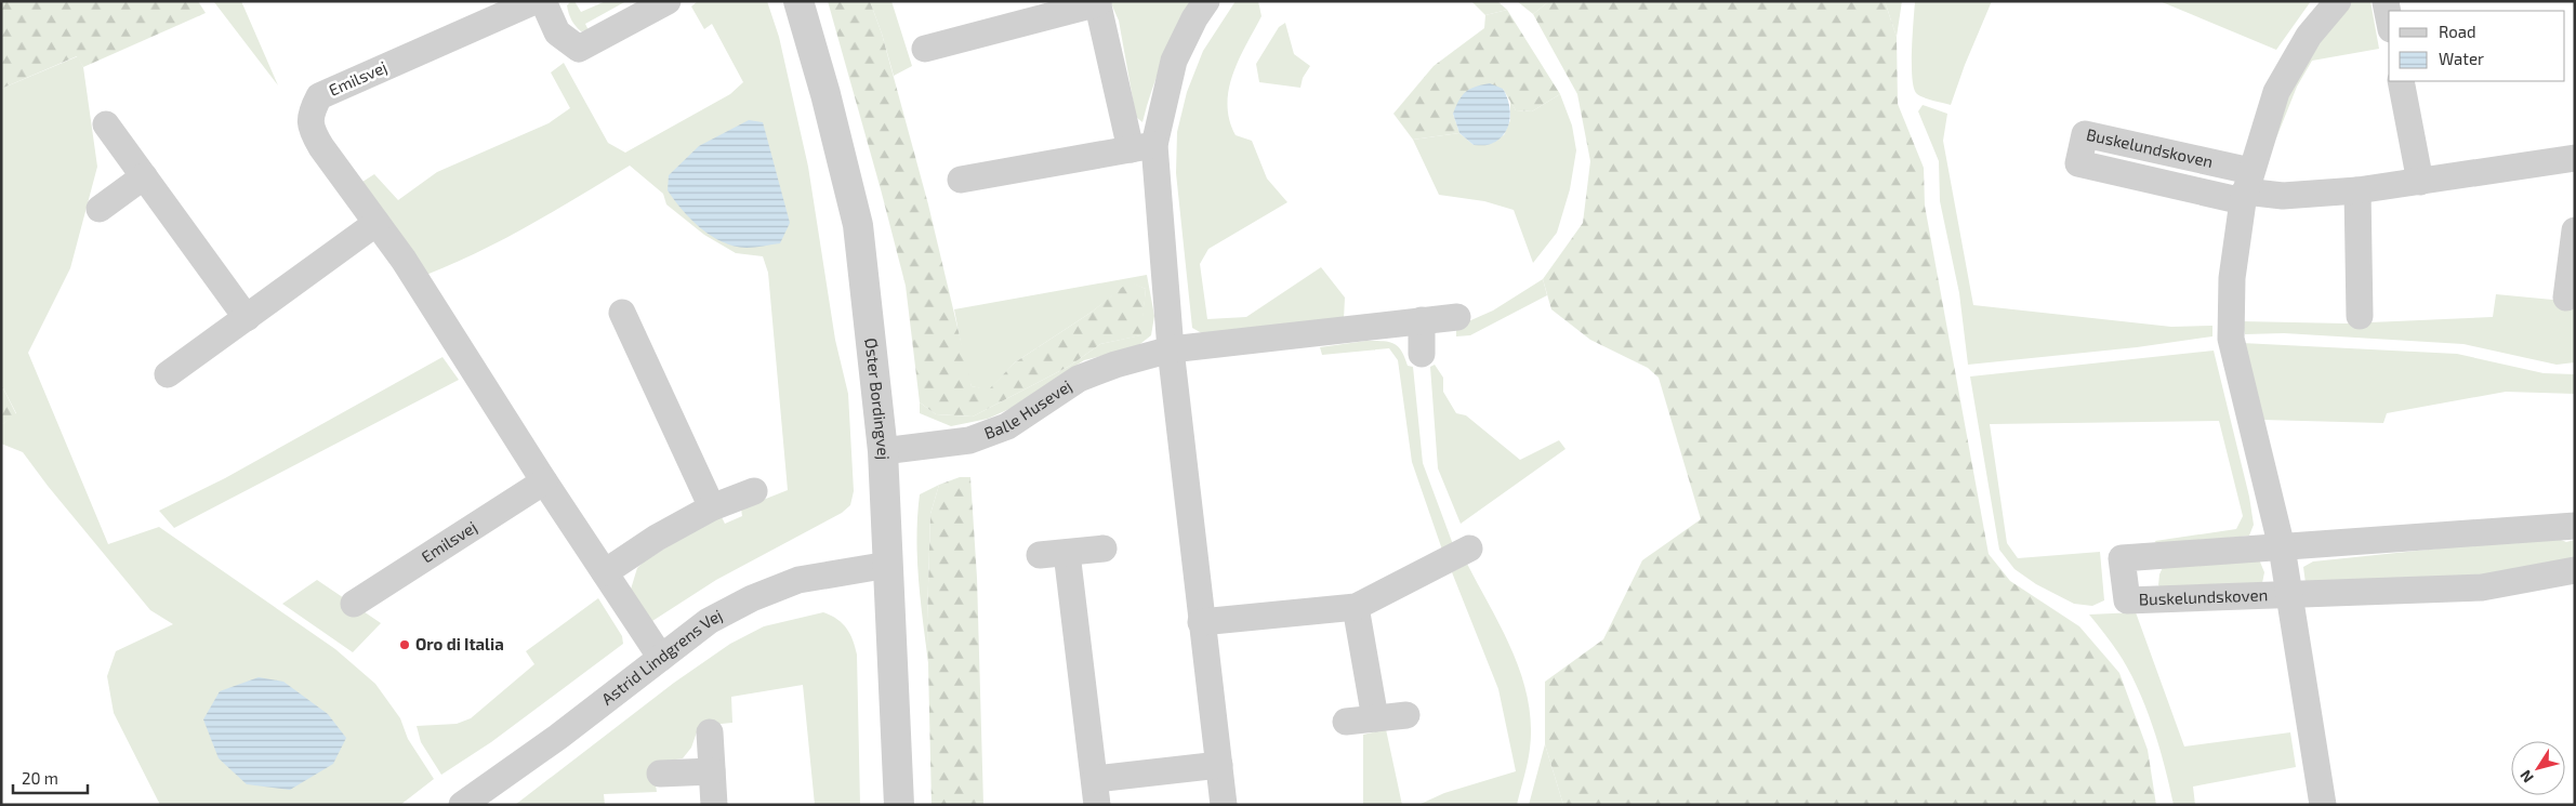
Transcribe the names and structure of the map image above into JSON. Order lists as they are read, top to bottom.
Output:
{
  "streets": {
    "street": [
      "Emilsvej",
      "Buskelundskoven",
      "Øster Bordingvej",
      "Balle Husevej",
      "Astrid Lindgrens Vej"
    ]
  },
  "crossings": [
    ["Emilsvej", "Astrid Lindgrens Vej"],
    ["Øster Bordingvej", "Balle Husevej"],
    ["Øster Bordingvej", "Astrid Lindgrens Vej"]
  ],
  "places": ["Oro di Italia"],
  "legend": ["Road", "Water"],
  "scale_bar": "20 m",
  "north": "bottom left"
}
